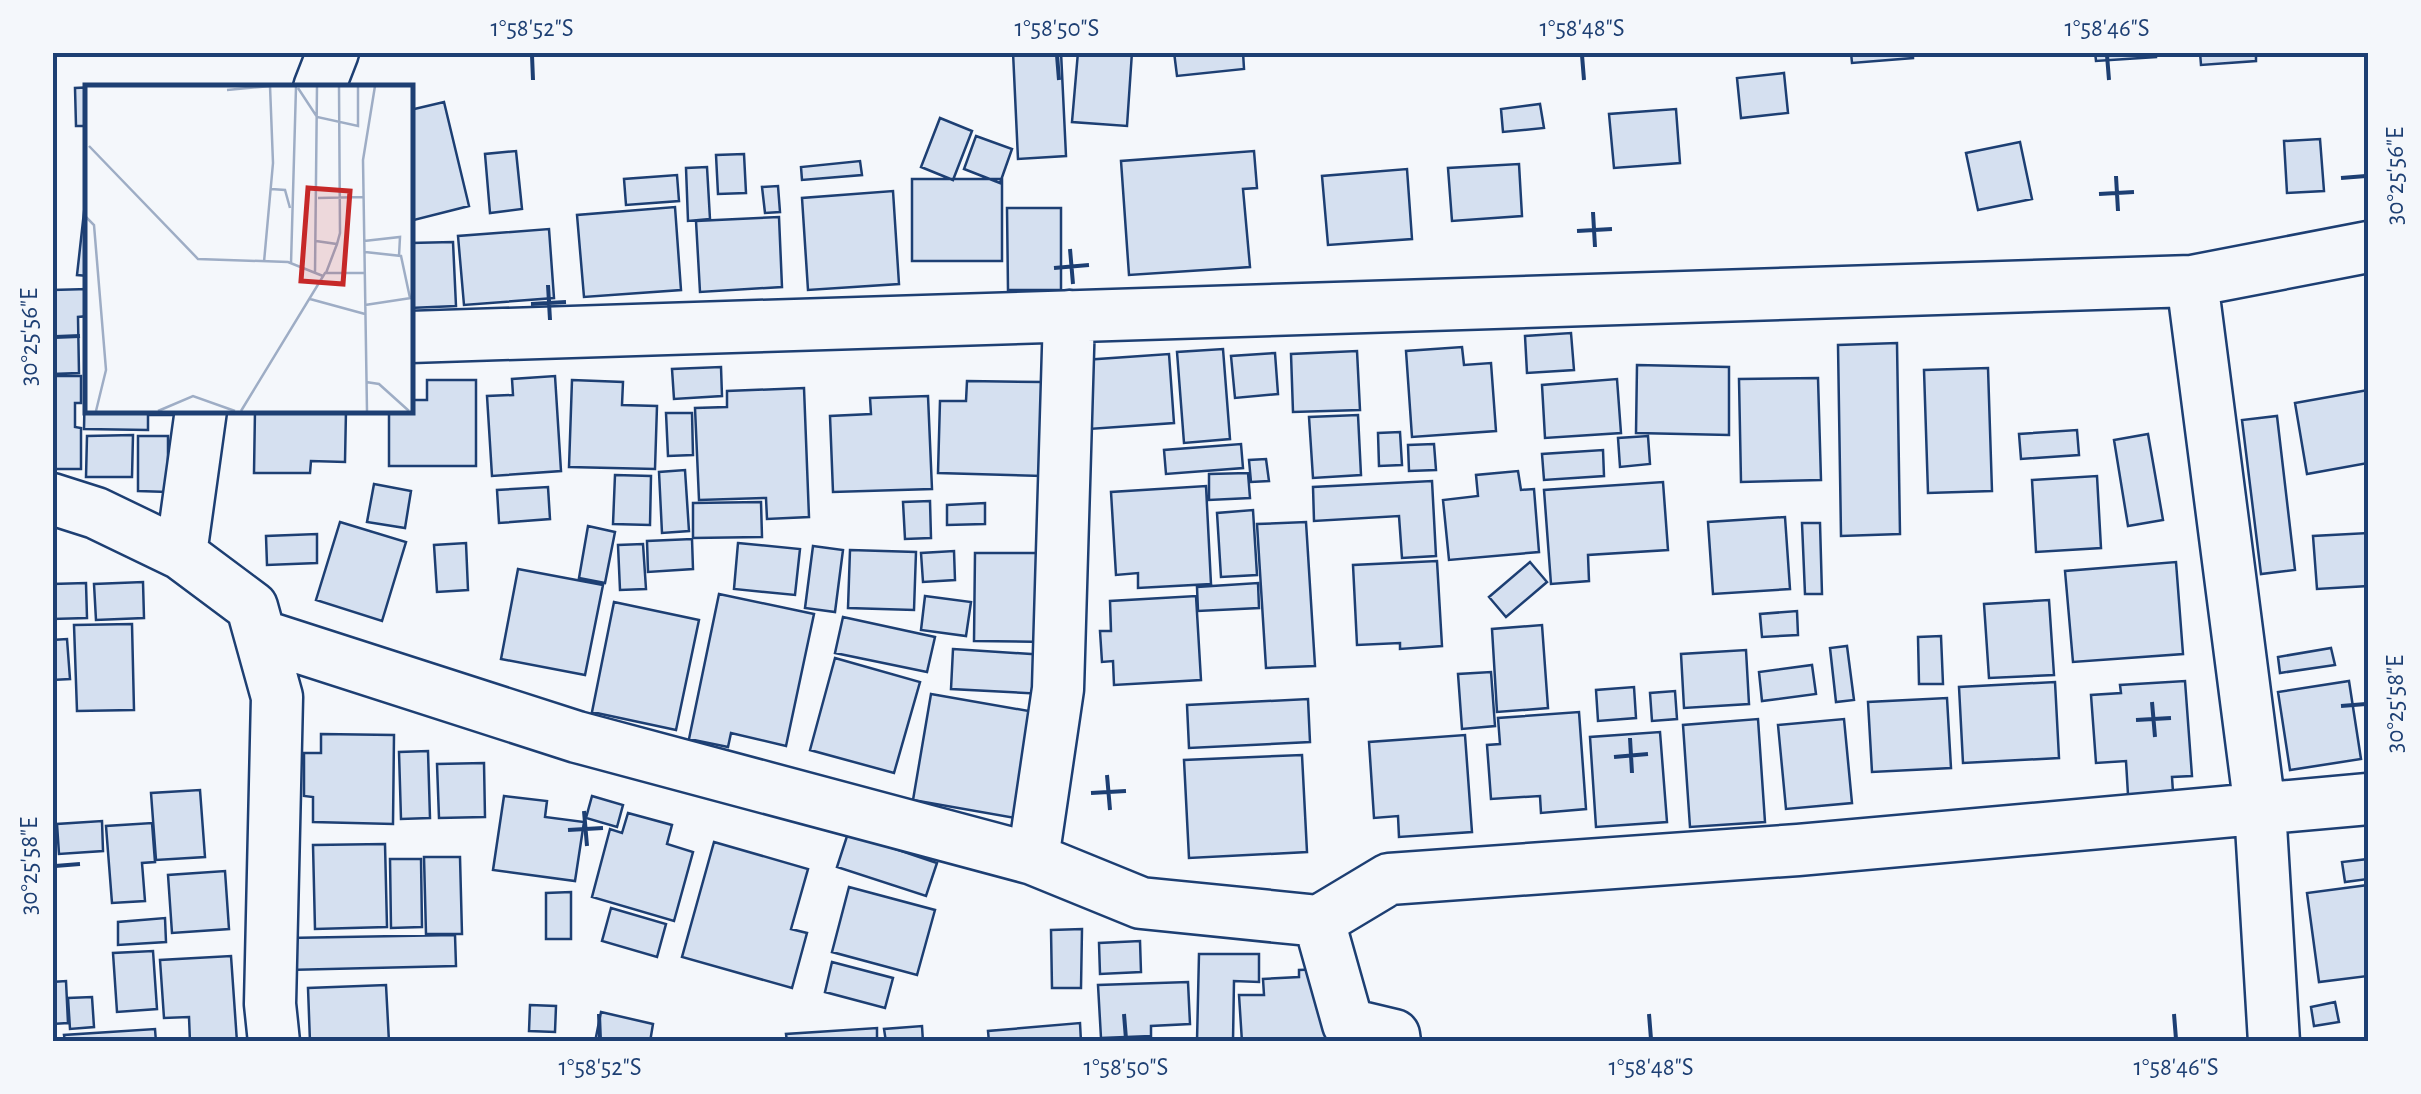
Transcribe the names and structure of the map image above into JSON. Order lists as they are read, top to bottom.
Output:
{
  "coordinates": [
    "1°58'52\"S",
    "1°58'50\"S",
    "1°58'48\"S",
    "1°58'46\"S",
    "30°25'56\"E",
    "30°25'58\"E"
  ]
}
